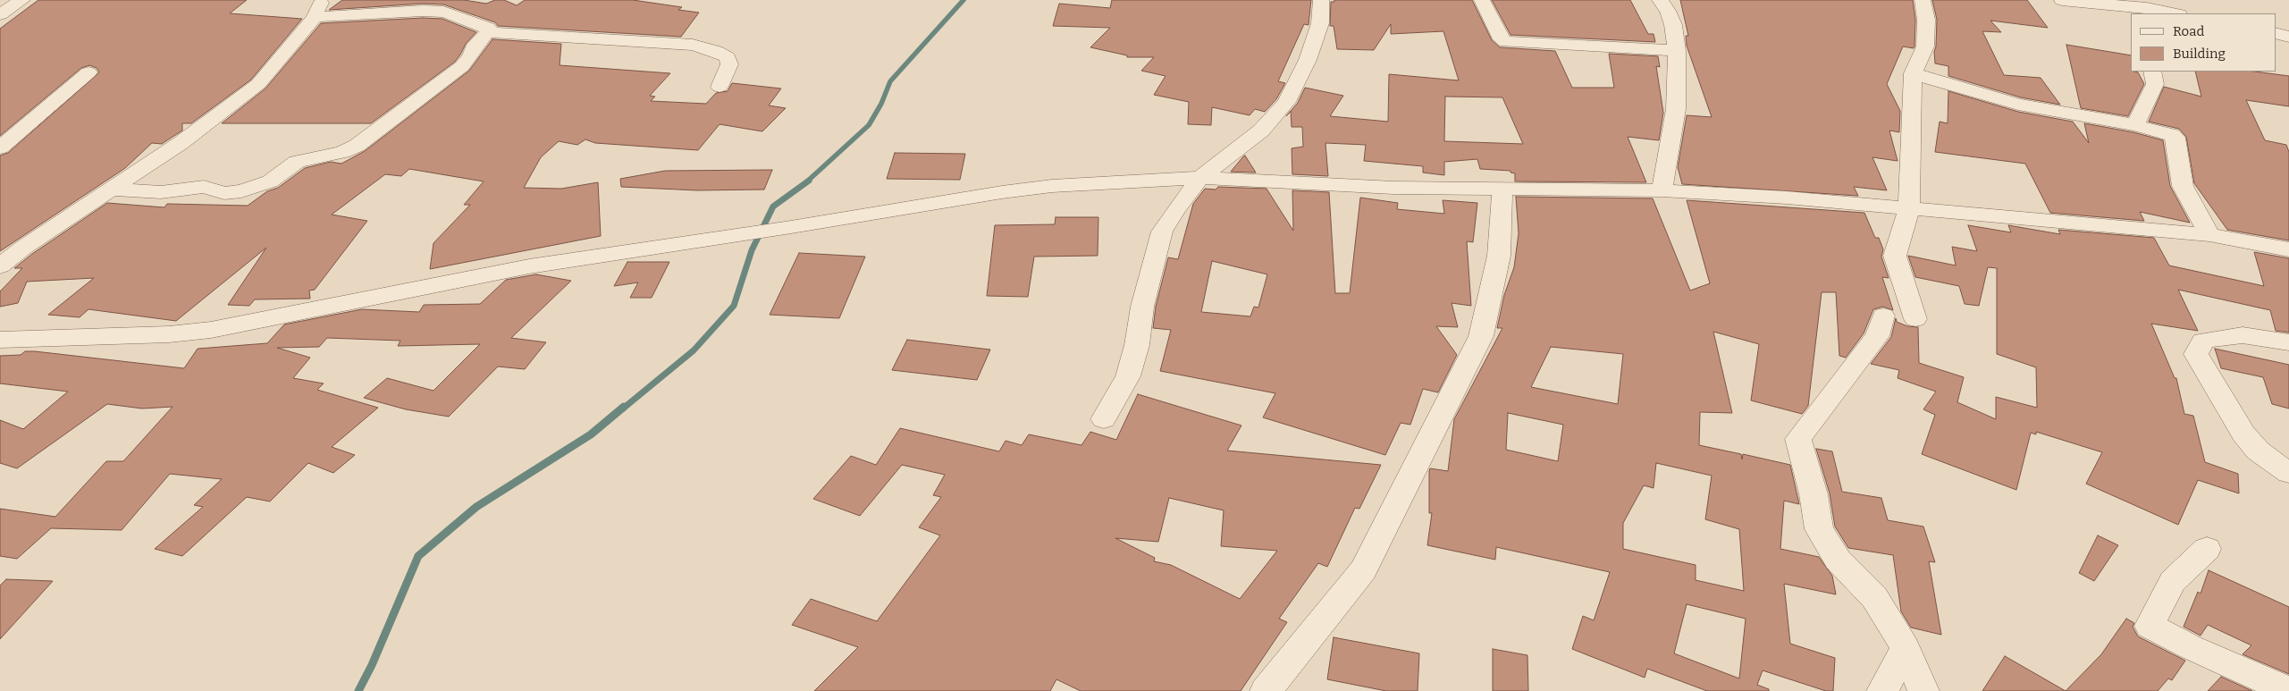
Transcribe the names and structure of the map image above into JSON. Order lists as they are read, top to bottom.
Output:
{
  "legend": ["Road", "Building"]
}
